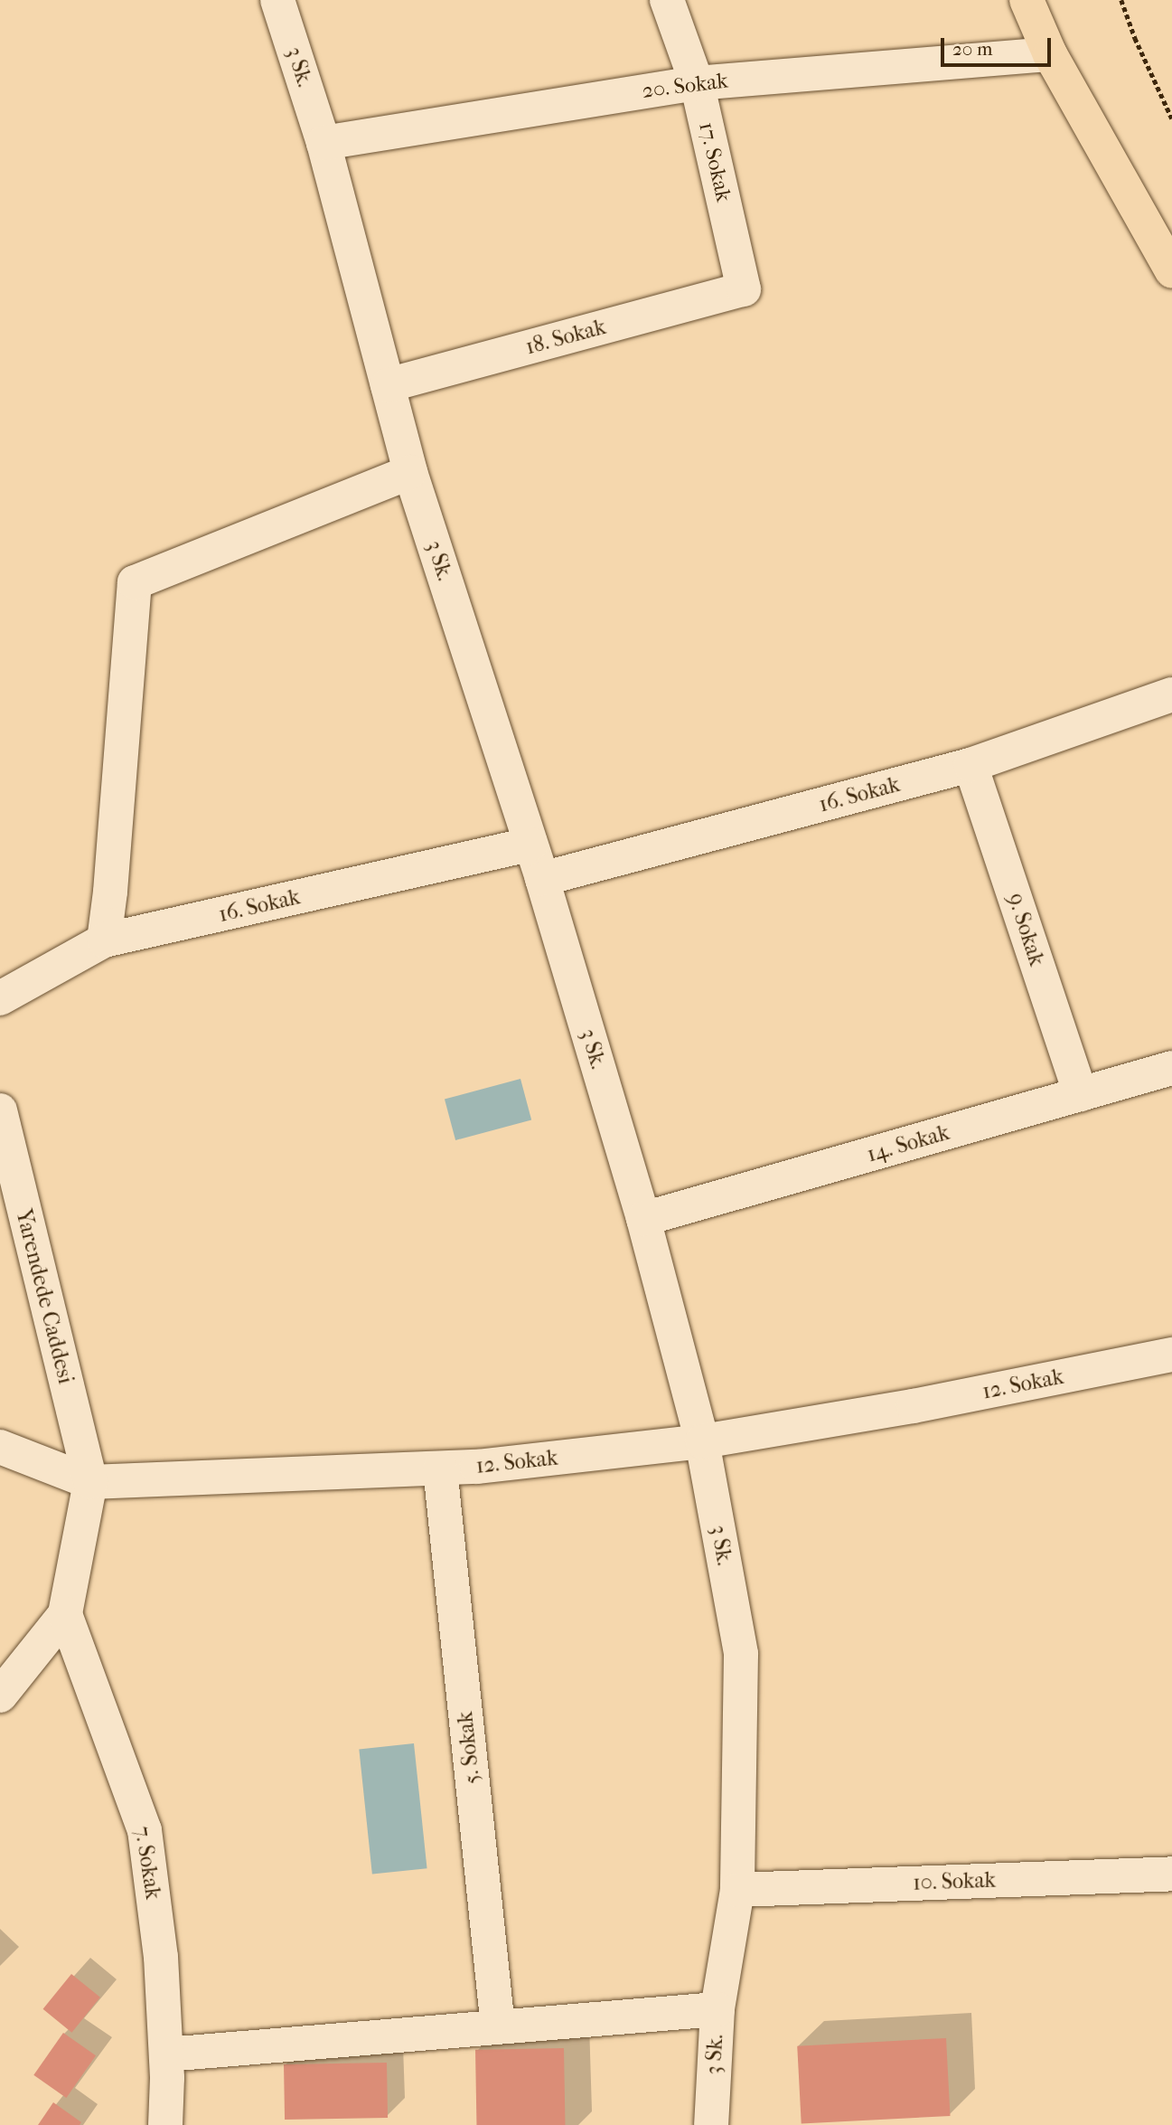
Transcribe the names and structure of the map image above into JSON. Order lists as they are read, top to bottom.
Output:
{
  "streets": {
    "street": [
      "3 Sk.",
      "20. Sokak",
      "17. Sokak",
      "18. Sokak",
      "16. Sokak",
      "9. Sokak",
      "14. Sokak",
      "Yarendede Caddesi",
      "12. Sokak",
      "5. Sokak",
      "7. Sokak",
      "10. Sokak"
    ]
  },
  "crossings": [
    ["3 Sk.", "20. Sokak"],
    ["3 Sk.", "18. Sokak"],
    ["3 Sk.", "16. Sokak"],
    ["3 Sk.", "14. Sokak"],
    ["3 Sk.", "12. Sokak"],
    ["3 Sk.", "10. Sokak"],
    ["20. Sokak", "17. Sokak"],
    ["17. Sokak", "18. Sokak"],
    ["16. Sokak", "9. Sokak"],
    ["9. Sokak", "14. Sokak"],
    ["Yarendede Caddesi", "12. Sokak"],
    ["12. Sokak", "5. Sokak"]
  ],
  "scale_bar": "20 m"
}
